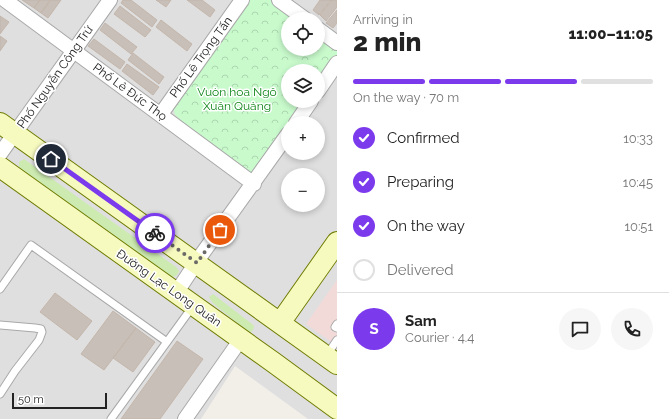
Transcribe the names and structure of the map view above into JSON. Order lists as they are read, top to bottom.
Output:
{
  "streets": {
    "main road": ["Đường Lạc Long Quân"],
    "street": ["Phố Lê Trọng Tấn", "Phố Nguyễn Công Trứ", "Phố Lê Đức Thọ"]
  },
  "crossings": [
    ["Phố Lê Trọng Tấn", "Phố Lê Đức Thọ"],
    ["Phố Nguyễn Công Trứ", "Phố Lê Đức Thọ"]
  ],
  "parks": ["Vuòn hoa Ngô Xuân Quảng"],
  "scale_bar": "50 m",
  "page": {
    "heading": ["2 min", "Arriving in", "11:00–11:05"],
    "panel": ["Sam", "Courier · 4.4"],
    "map_buttons": ["+", "−"],
    "bar": "On the way · 70 m",
    "list": [
      ["Confirmed", "10:33"],
      ["Preparing", "10:45"],
      ["On the way", "10:51"],
      "Delivered"
    ],
    "round": "S",
    "scale": "50 m"
  }
}
